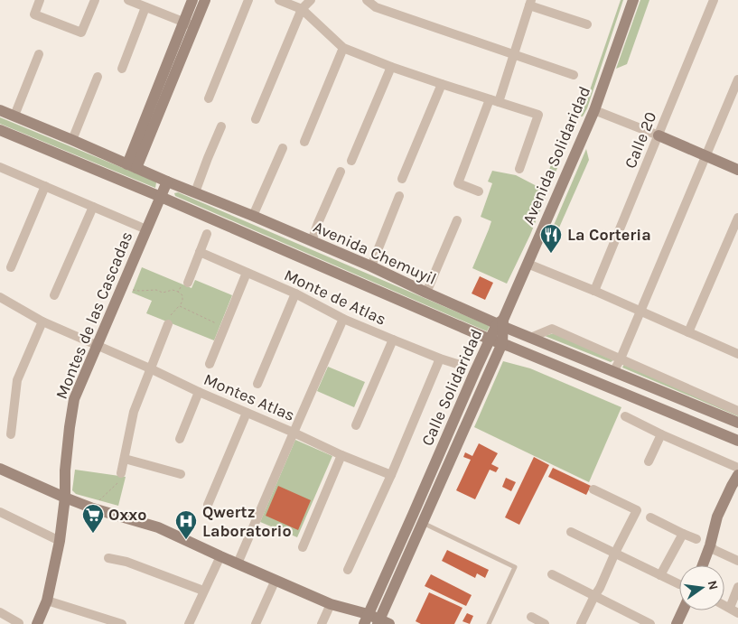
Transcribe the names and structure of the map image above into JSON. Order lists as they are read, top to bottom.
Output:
{
  "streets": {
    "main road": [
      "Avenida Solidaridad",
      "Avenida Chemuyil",
      "Montes de las Cascadas",
      "Calle Solidaridad"
    ],
    "street": ["Calle 20", "Monte de Atlas", "Montes Atlas"]
  },
  "crossings": [
    ["Avenida Solidaridad", "Avenida Chemuyil"],
    ["Avenida Solidaridad", "Calle Solidaridad"],
    ["Avenida Chemuyil", "Montes de las Cascadas"],
    ["Avenida Chemuyil", "Calle Solidaridad"],
    ["Montes de las Cascadas", "Montes Atlas"]
  ],
  "places": {
    "restaurant": ["La Corteria"],
    "supermarket": ["Oxxo"],
    "hospital": ["Qwertz Laboratorio"]
  },
  "north": "right"
}
